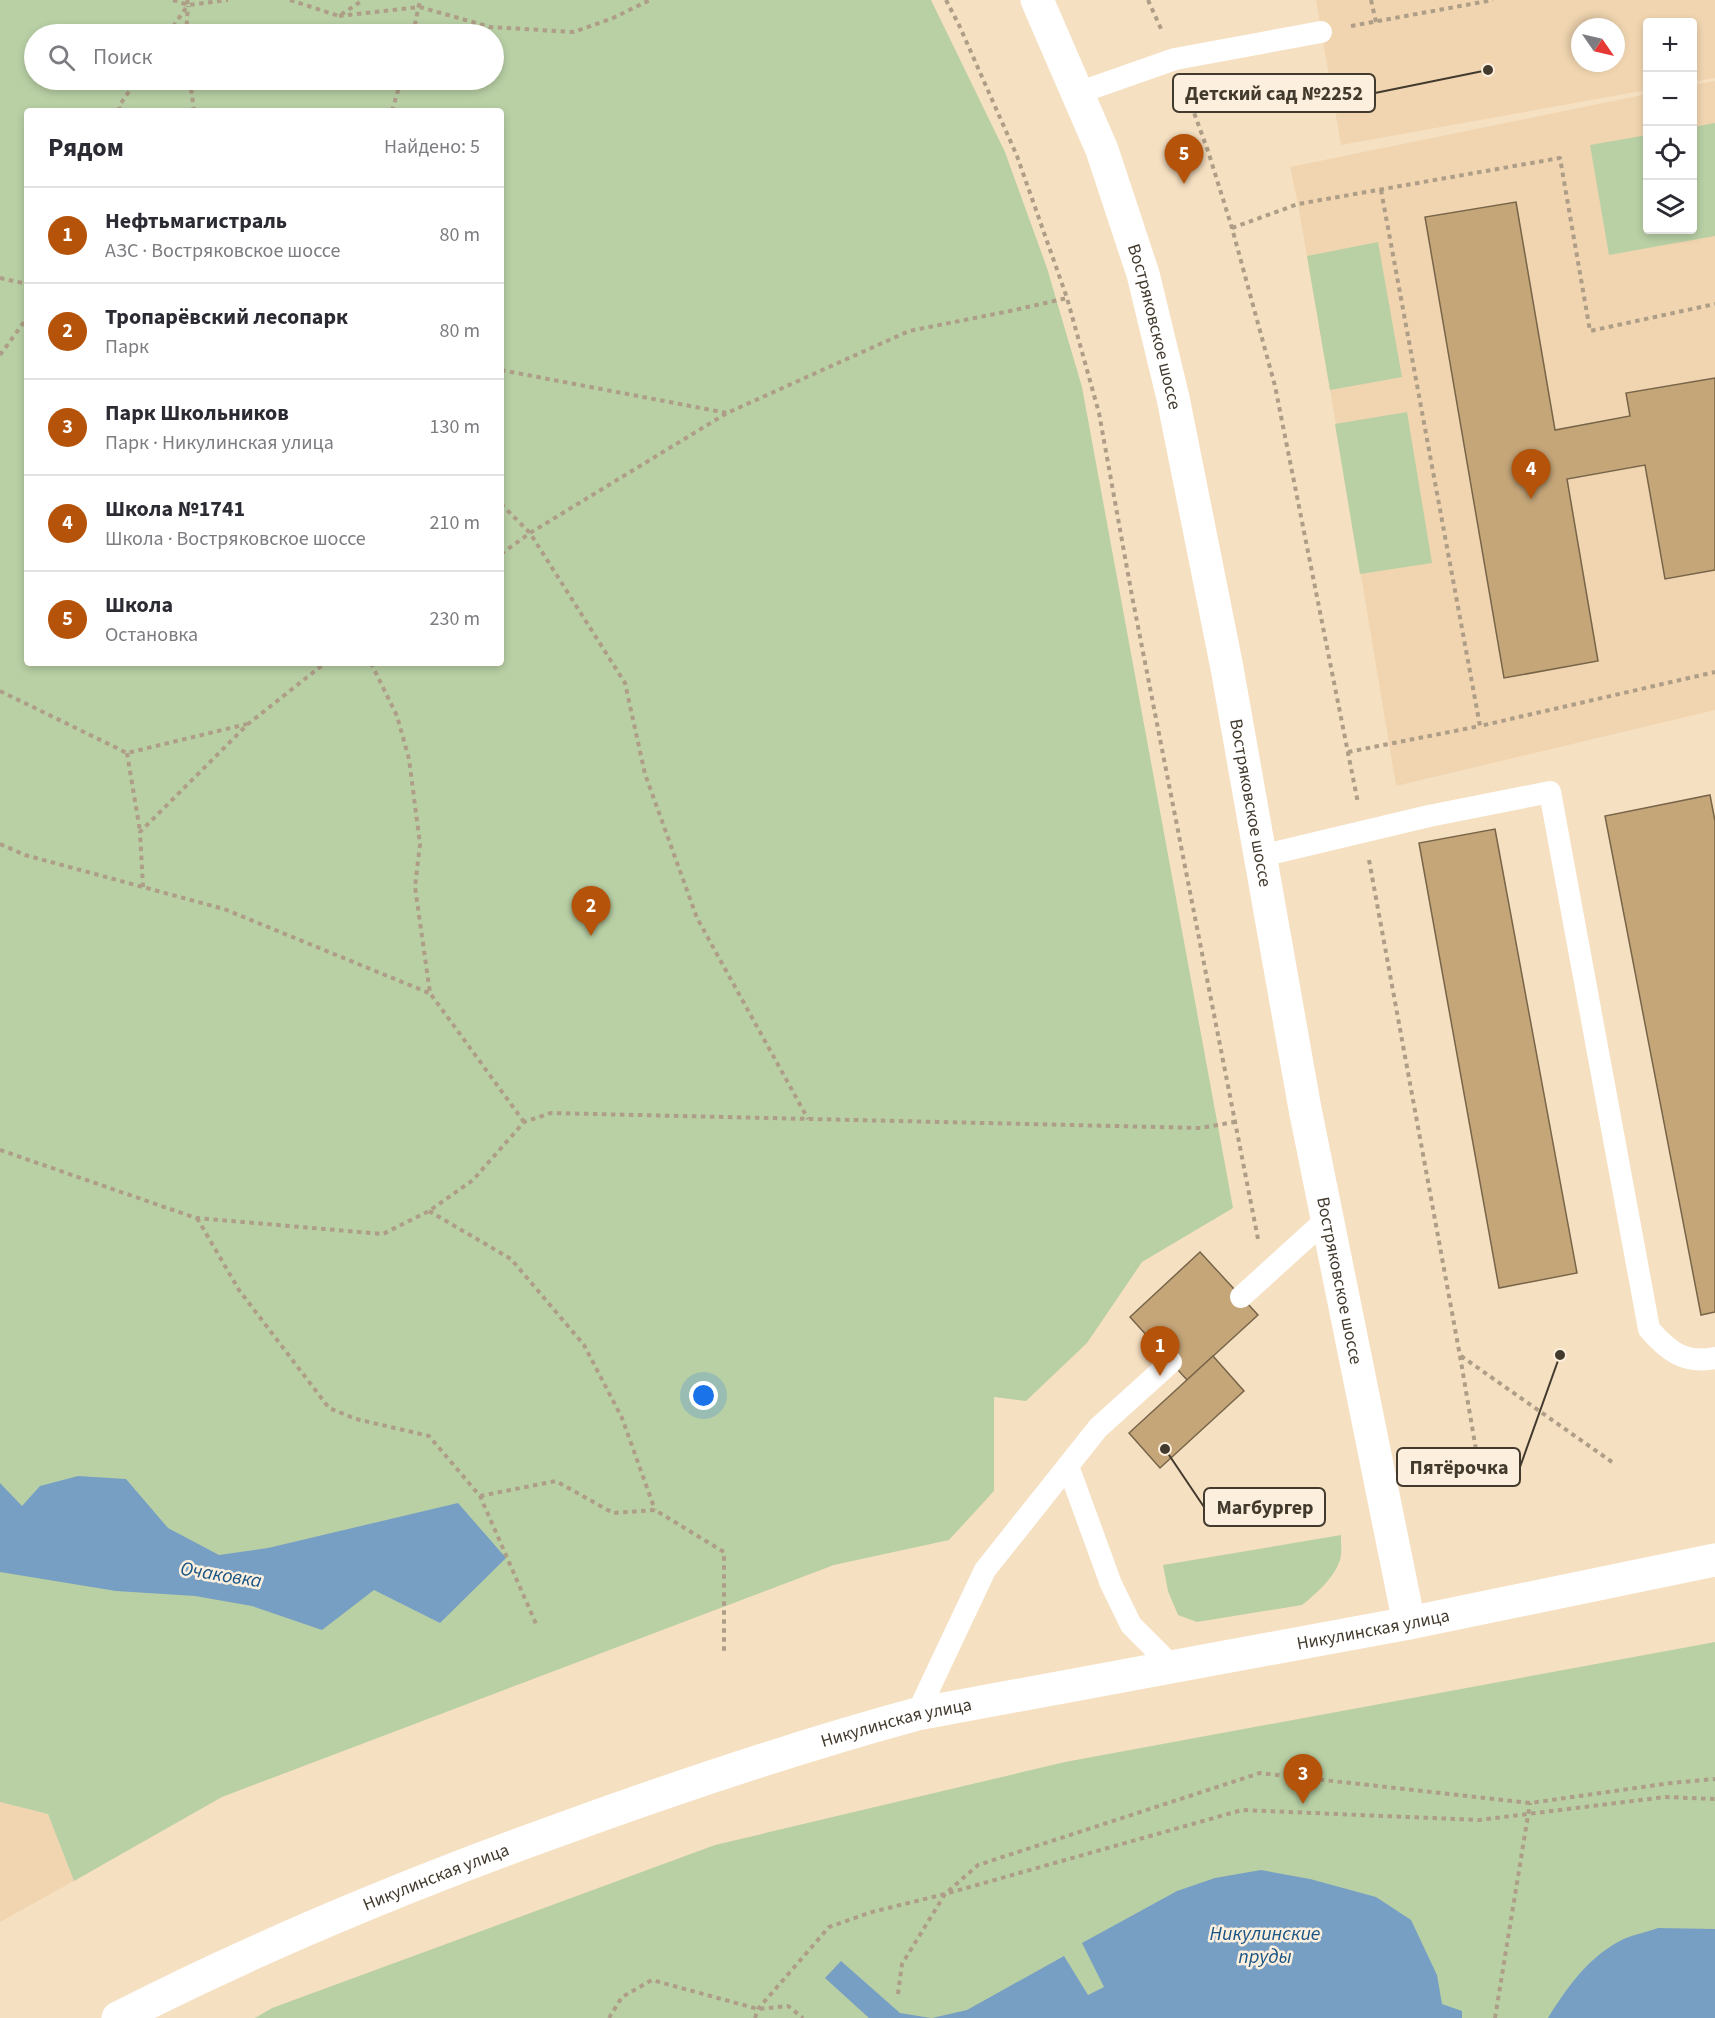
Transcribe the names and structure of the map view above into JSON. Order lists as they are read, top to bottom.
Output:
{
  "streets": {
    "main road": ["Востряковское шоссе", "Никулинская улица"]
  },
  "crossings": [
    ["Востряковское шоссе", "Никулинская улица"]
  ],
  "water": ["Очаковка", "Никулинские пруды"],
  "places": ["Детский сад №2252", "Пятёрочка", "Магбургер"],
  "north": "bottom right",
  "page": {
    "map_buttons": ["+", "−"],
    "search": "Поиск",
    "heading": ["Рядом", "Найдено: 5"],
    "pins": [
      "5",
      "4",
      "2",
      "1",
      "3"
    ],
    "list": [
      {
        "mark": "1",
        "name": "Нефтьмагистраль",
        "note": "АЗС · Востряковское шоссе",
        "value": "80 m"
      },
      {
        "mark": "2",
        "name": "Тропарёвский лесопарк",
        "note": "Парк",
        "value": "80 m"
      },
      {
        "mark": "3",
        "name": "Парк Школьников",
        "note": "Парк · Никулинская улица",
        "value": "130 m"
      },
      {
        "mark": "4",
        "name": "Школа №1741",
        "note": "Школа · Востряковское шоссе",
        "value": "210 m"
      },
      {
        "mark": "5",
        "name": "Школа",
        "note": "Остановка",
        "value": "230 m"
      }
    ]
  }
}
